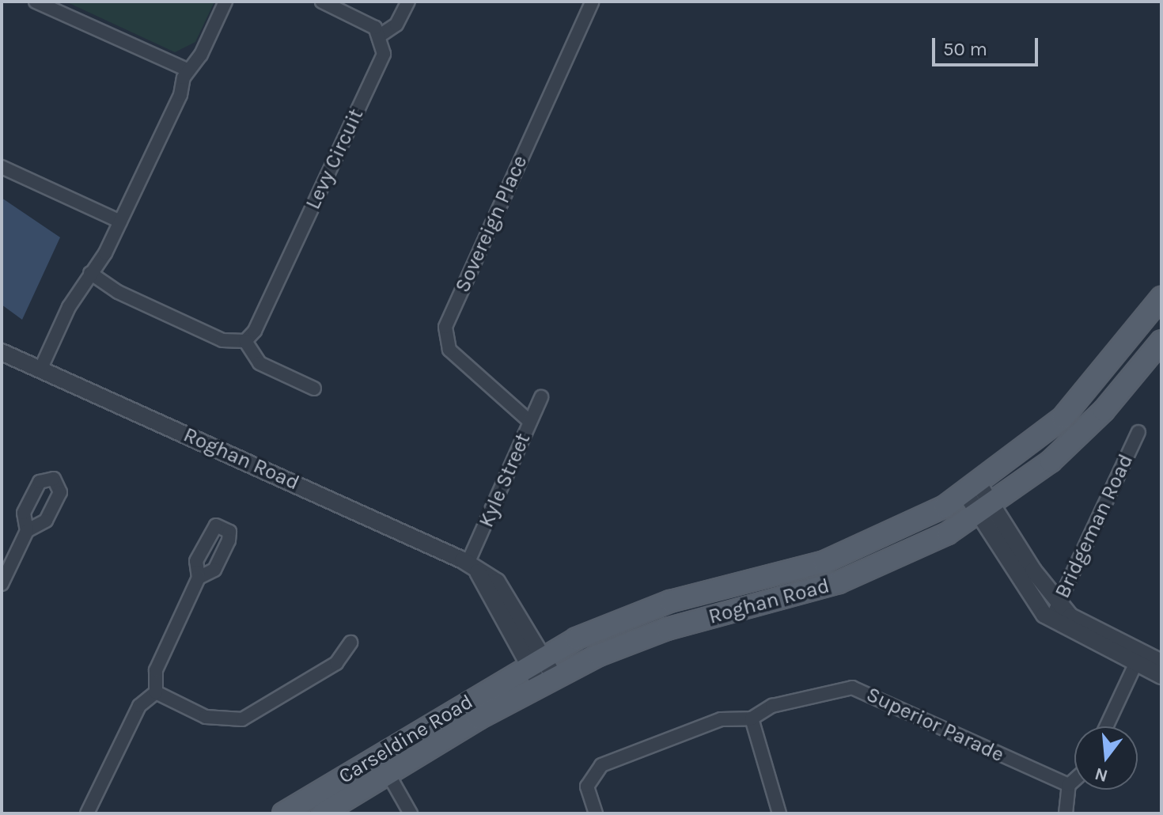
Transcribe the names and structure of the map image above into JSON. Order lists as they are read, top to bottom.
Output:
{
  "streets": {
    "main road": ["Roghan Road", "Carseldine Road"],
    "street": [
      "Levy Circuit",
      "Sovereign Place",
      "Kyle Street",
      "Bridgeman Road",
      "Superior Parade"
    ]
  },
  "crossings": [
    ["Sovereign Place", "Kyle Street"],
    ["Roghan Road", "Kyle Street"],
    ["Roghan Road", "Carseldine Road"]
  ],
  "scale_bar": "50 m",
  "north": "bottom"
}
